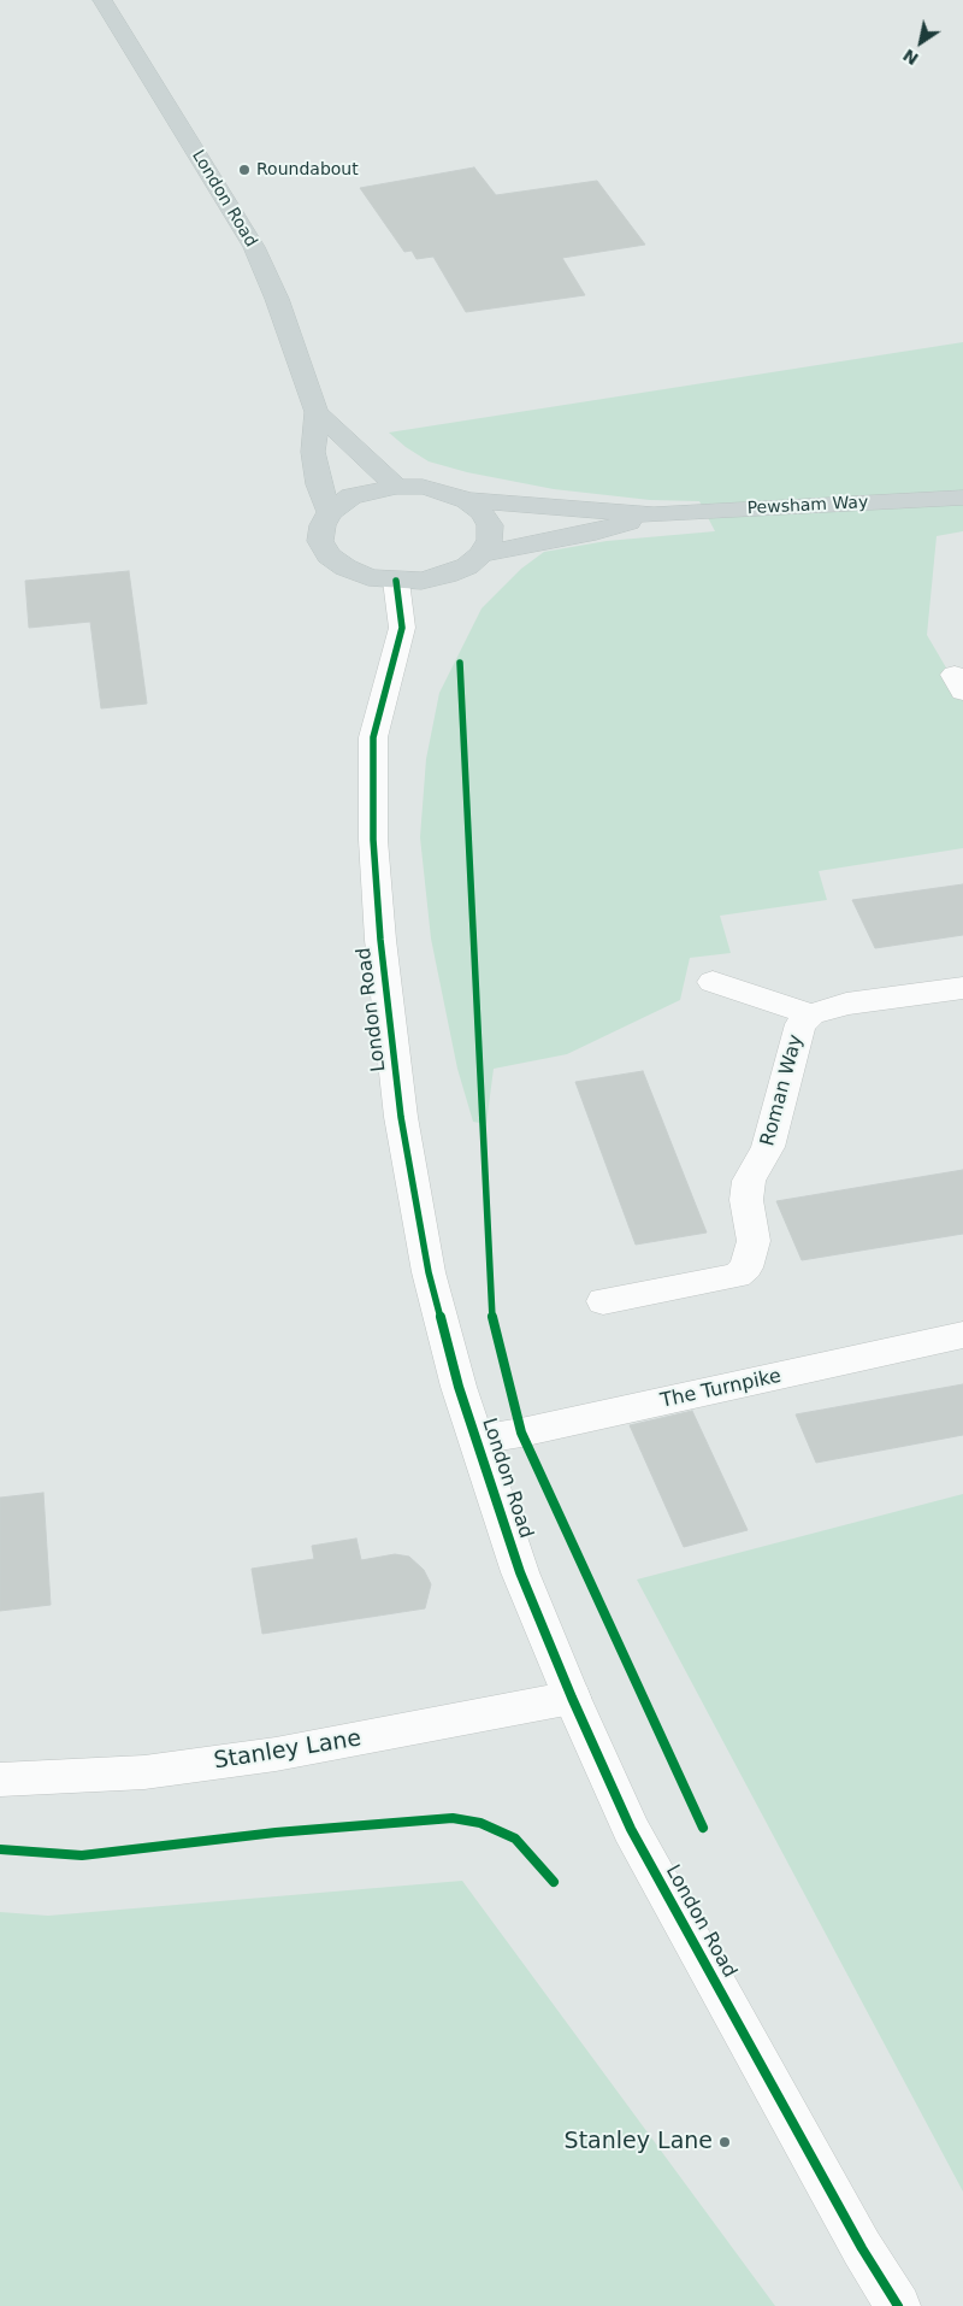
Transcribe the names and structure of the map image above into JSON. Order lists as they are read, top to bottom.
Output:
{
  "streets": {
    "main road": ["London Road", "Pewsham Way"],
    "street": ["Roman Way", "The Turnpike", "Stanley Lane"]
  },
  "crossings": [
    ["London Road", "Pewsham Way"],
    ["London Road", "The Turnpike"],
    ["London Road", "Stanley Lane"]
  ],
  "places": ["Roundabout", "Stanley Lane"],
  "north": "bottom left"
}
